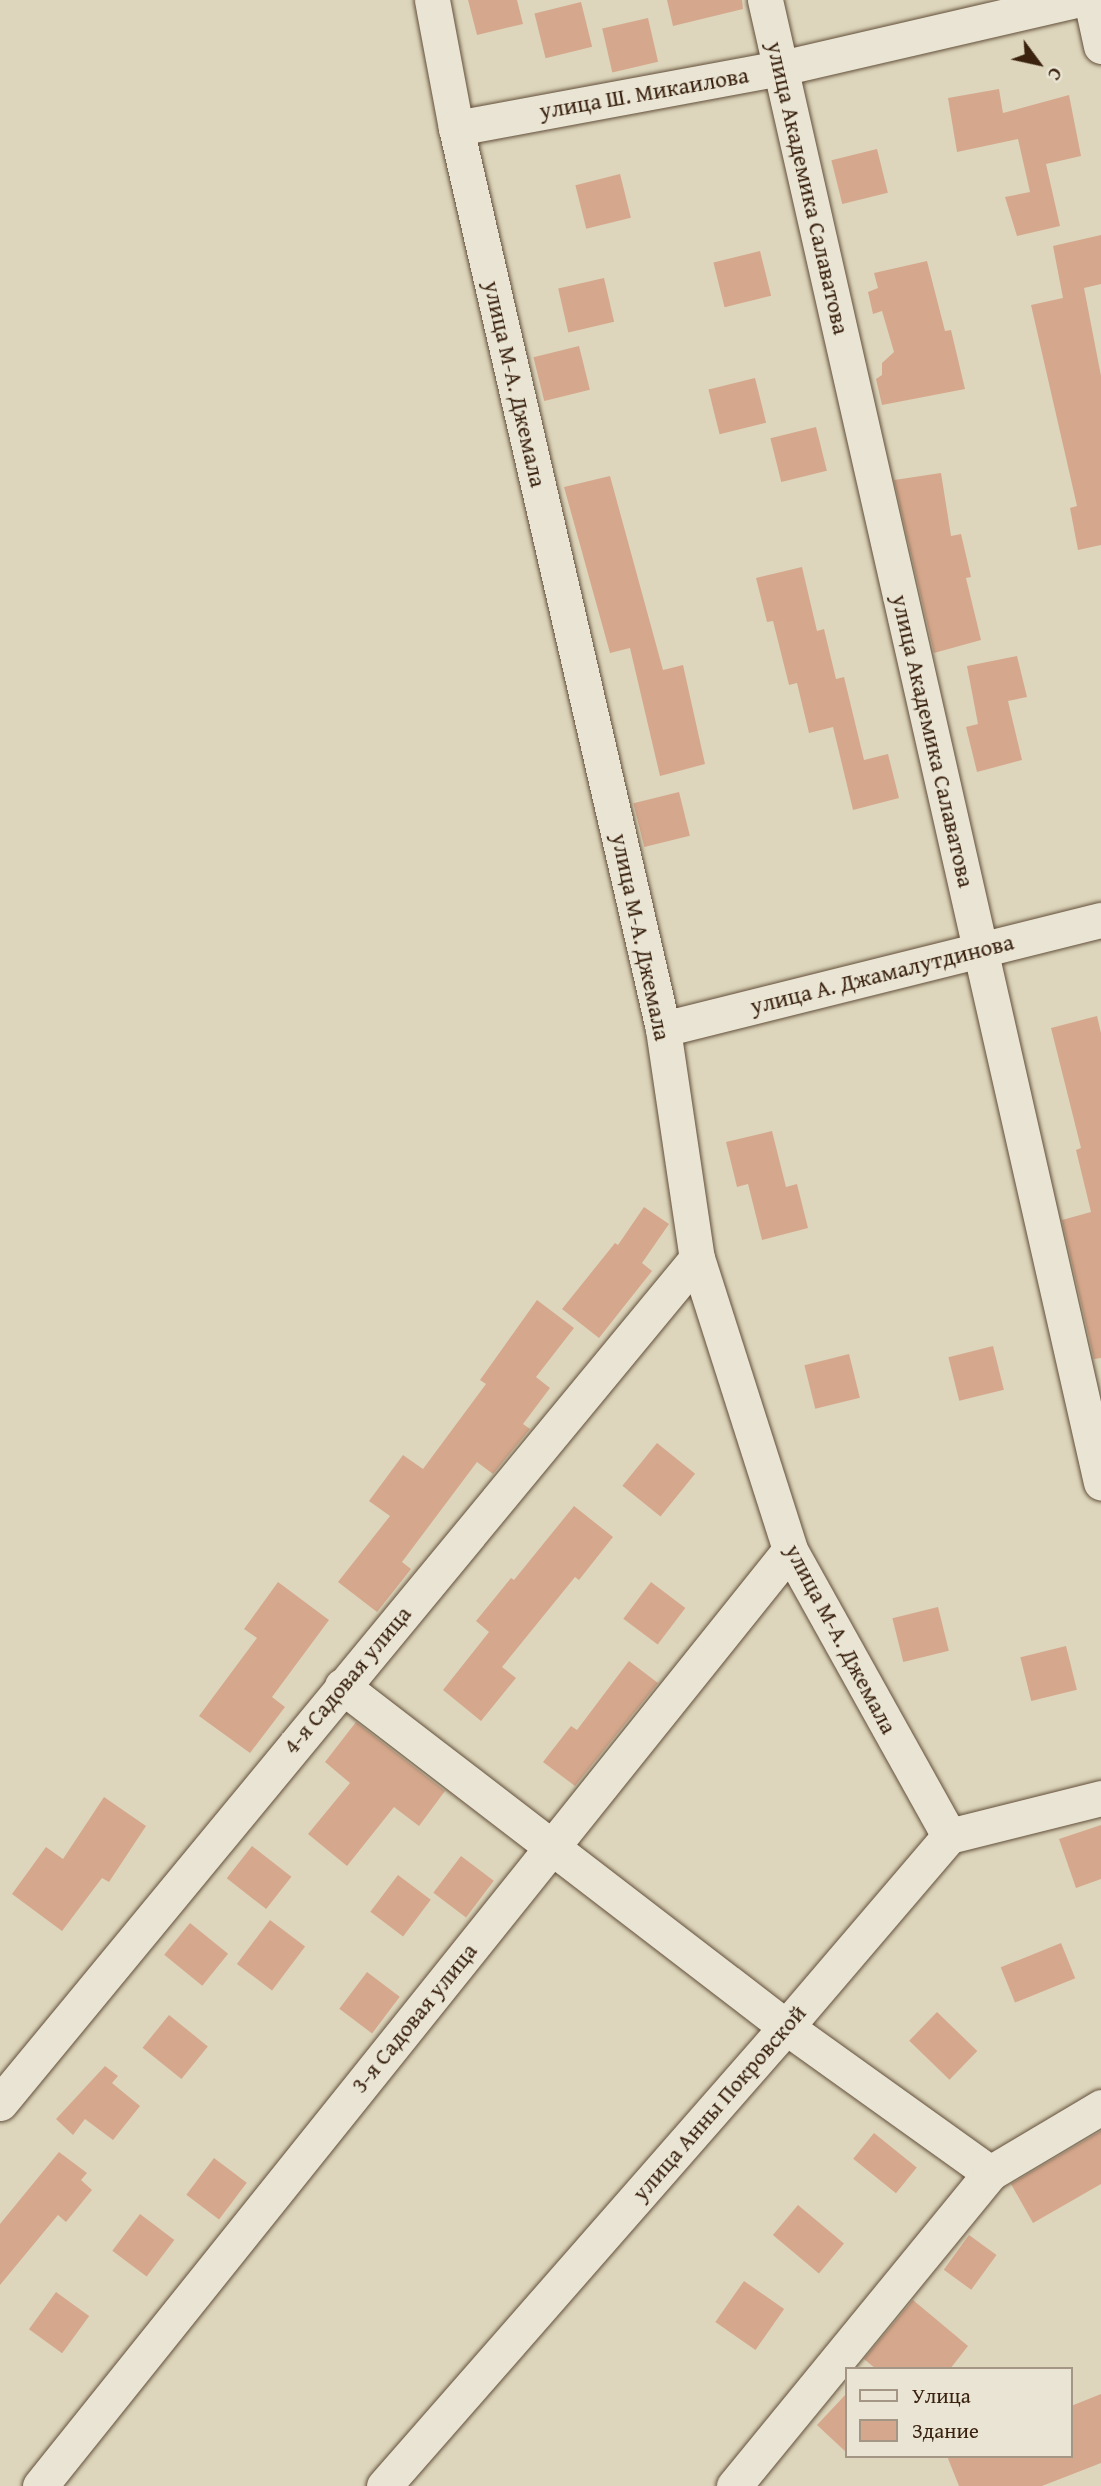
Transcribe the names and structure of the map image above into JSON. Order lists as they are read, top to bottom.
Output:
{
  "streets": {
    "street": [
      "улица Ш. Микаилова",
      "улица Академика Салаватова",
      "улица М-А. Джемала",
      "улица А. Джамалутдинова",
      "4-я Садовая улица",
      "3-я Садовая улица",
      "улица Анны Покровской"
    ]
  },
  "crossings": [
    ["улица Ш. Микаилова", "улица Академика Салаватова"],
    ["улица Ш. Микаилова", "улица М-А. Джемала"],
    ["улица Академика Салаватова", "улица А. Джамалутдинова"],
    ["улица М-А. Джемала", "улица А. Джамалутдинова"],
    ["улица М-А. Джемала", "4-я Садовая улица"],
    ["улица М-А. Джемала", "3-я Садовая улица"],
    ["улица М-А. Джемала", "улица Анны Покровской"]
  ],
  "legend": ["Улица", "Здание"],
  "north": "bottom right"
}
